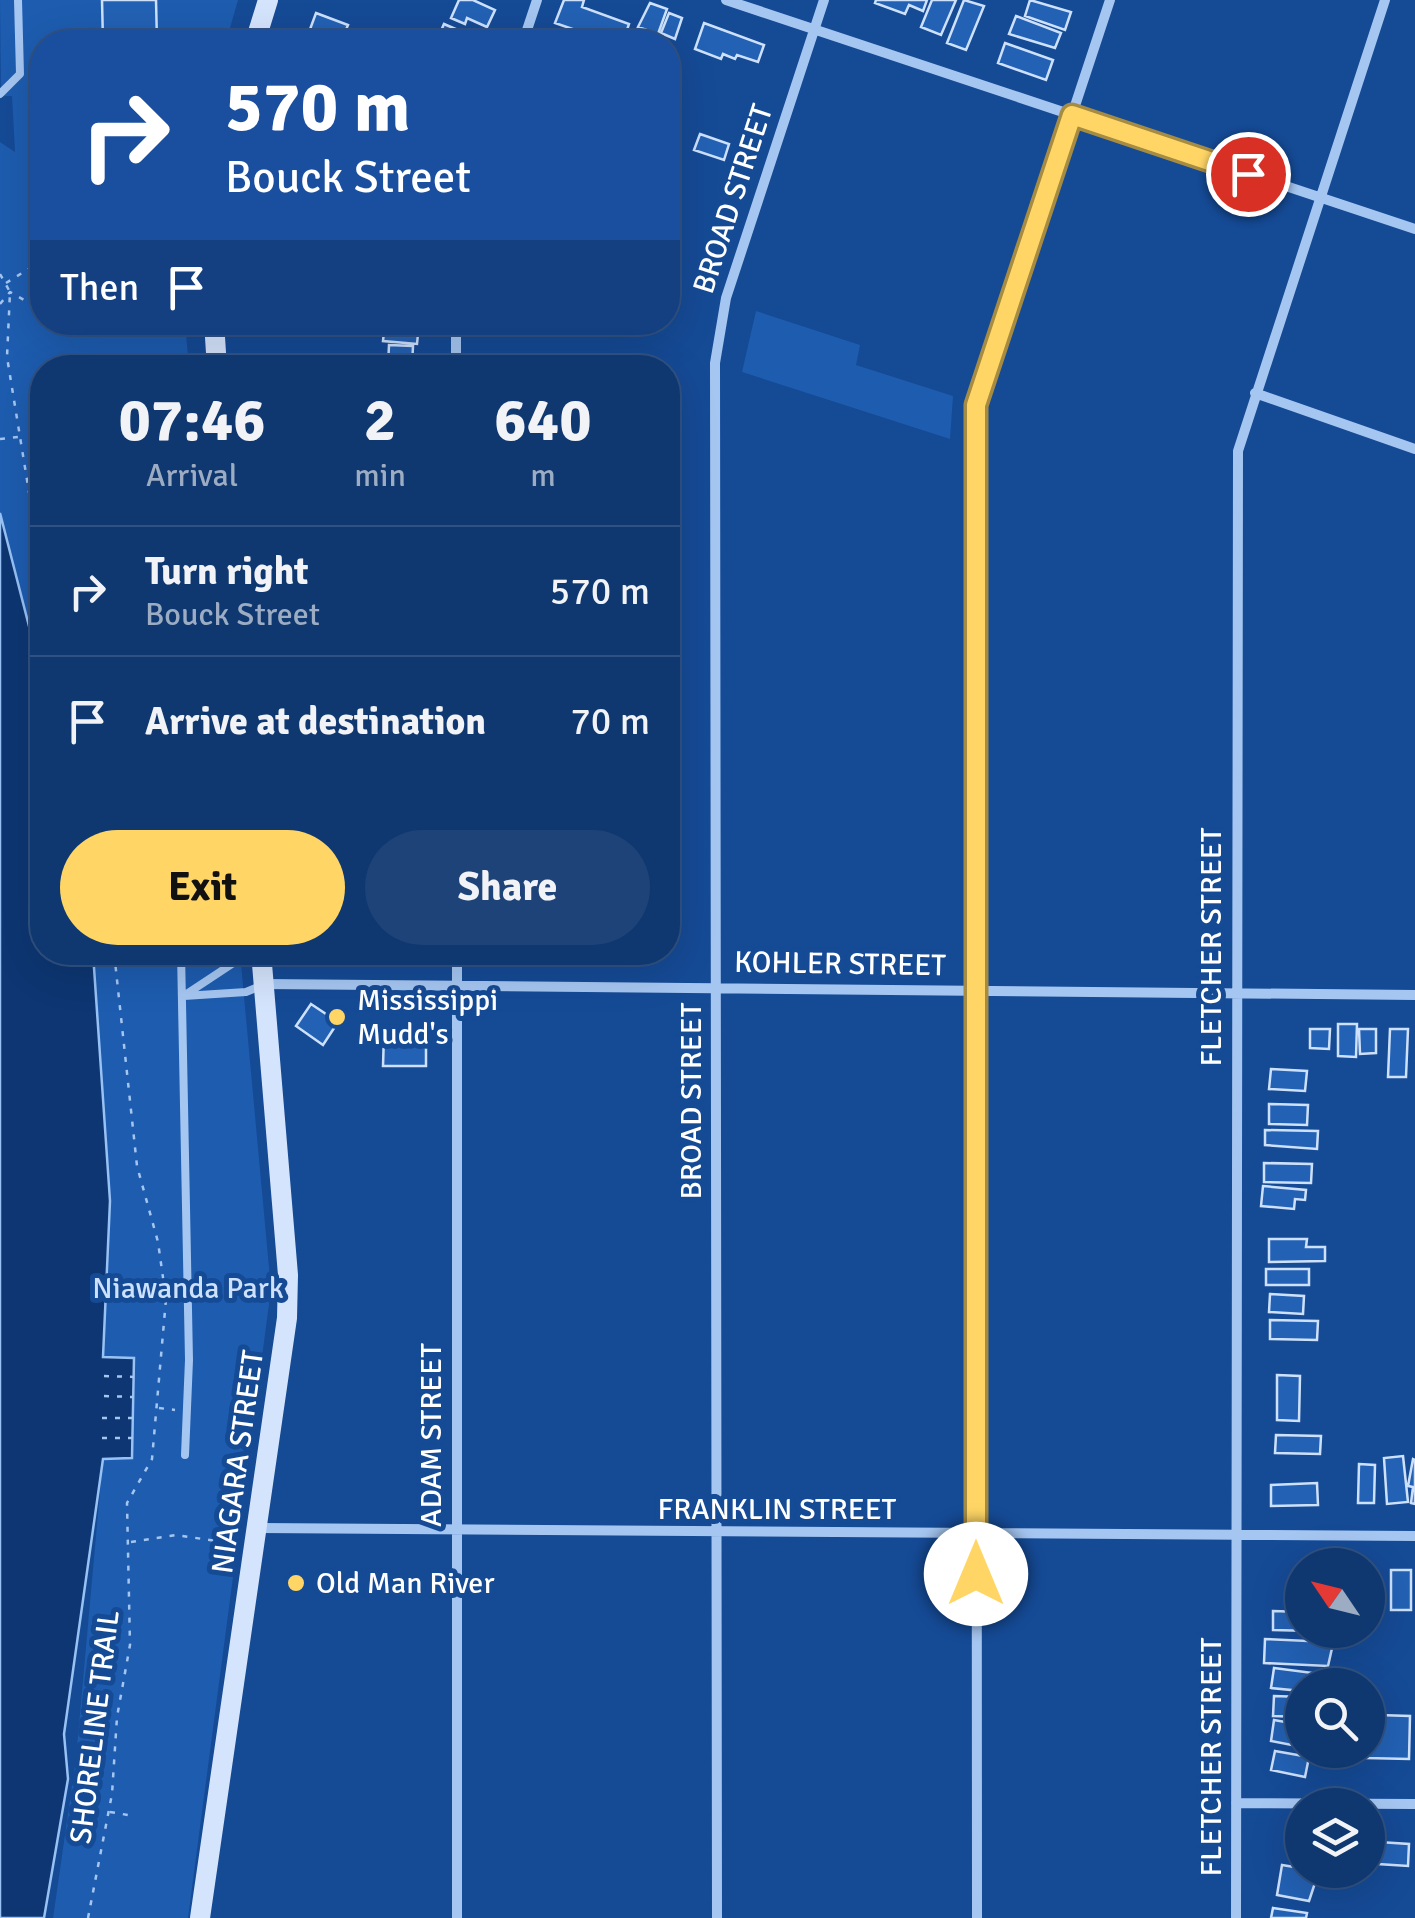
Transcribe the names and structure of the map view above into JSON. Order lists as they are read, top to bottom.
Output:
{
  "streets": {
    "main road": ["NIAGARA STREET"],
    "street": [
      "BROAD STREET",
      "FLETCHER STREET",
      "KOHLER STREET",
      "ADAM STREET",
      "FRANKLIN STREET"
    ],
    "path": ["SHORELINE TRAIL"]
  },
  "crossings": [
    ["BROAD STREET", "KOHLER STREET"],
    ["BROAD STREET", "FRANKLIN STREET"],
    ["FLETCHER STREET", "KOHLER STREET"],
    ["FLETCHER STREET", "FRANKLIN STREET"],
    ["KOHLER STREET", "ADAM STREET"],
    ["KOHLER STREET", "NIAGARA STREET"],
    ["ADAM STREET", "FRANKLIN STREET"],
    ["NIAGARA STREET", "FRANKLIN STREET"]
  ],
  "parks": ["Niawanda Park"],
  "places": ["Mississippi Mudd's", "Old Man River"],
  "north": "top left",
  "page": {
    "turn": ["570 m", "Bouck Street"],
    "then": "Then",
    "eta": [
      "07:46",
      "Arrival",
      "2",
      "min",
      "640",
      "m"
    ],
    "list": [
      {
        "name": "Turn right",
        "note": "Bouck Street",
        "value": "570 m"
      },
      {
        "name": "Arrive at destination",
        "value": "70 m"
      }
    ],
    "buttons": ["Exit", "Share"]
  }
}
